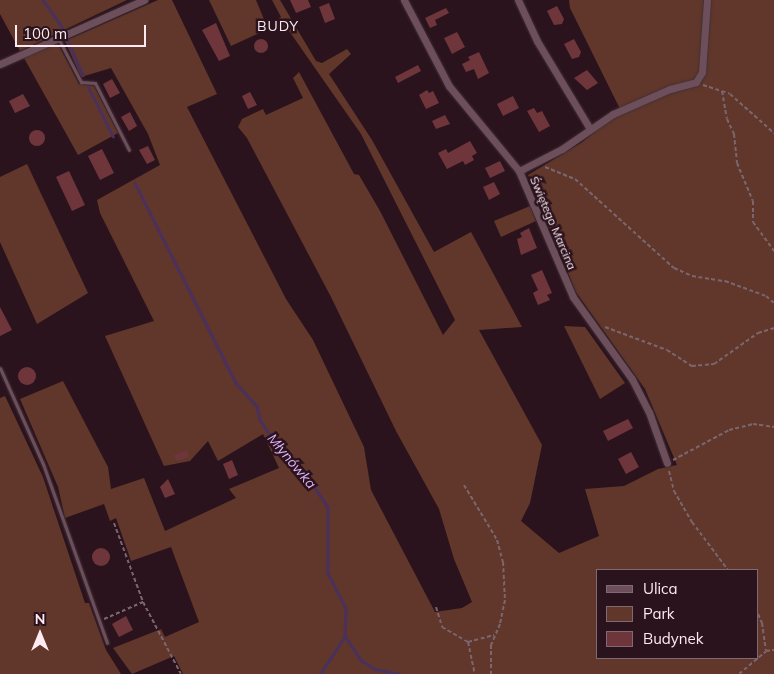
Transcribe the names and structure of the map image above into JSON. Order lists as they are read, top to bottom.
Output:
{
  "streets": {
    "street": ["Świętego Marcina"]
  },
  "districts": ["BUDY"],
  "water": ["Młynówka"],
  "legend": ["Ulica", "Park", "Budynek"],
  "scale_bar": "100 m",
  "north": "top"
}
